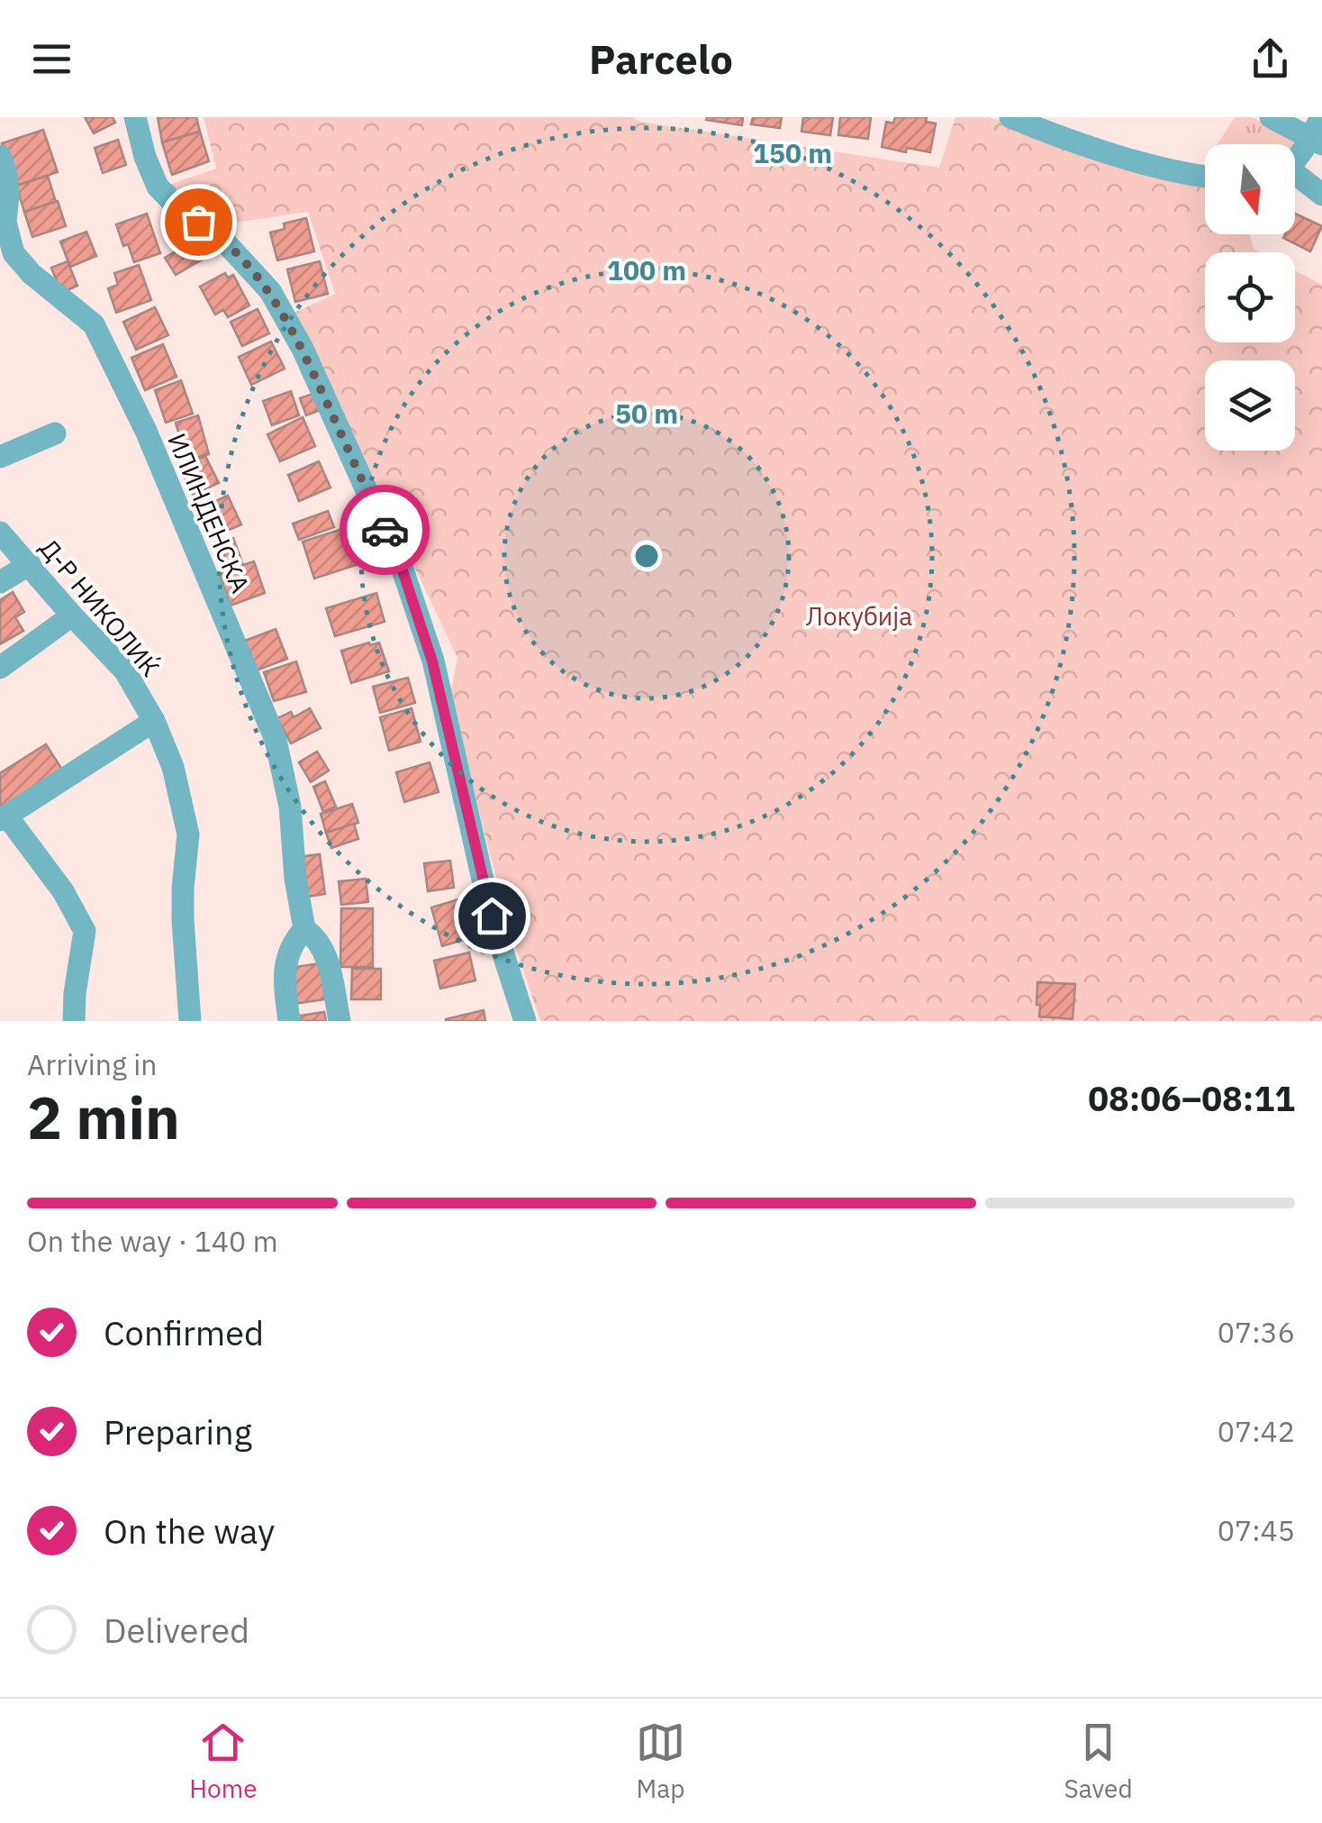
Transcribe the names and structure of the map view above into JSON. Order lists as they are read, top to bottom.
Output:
{
  "streets": {
    "street": ["ИЛИНДЕНСКА", "Д-Р НИКОЛИЌ"]
  },
  "parks": ["Локубија"],
  "north": "bottom",
  "page": {
    "header": "Parcelo",
    "heading": ["2 min", "Arriving in", "08:06–08:11"],
    "bar": "On the way · 140 m",
    "list": [
      ["Confirmed", "07:36"],
      ["Preparing", "07:42"],
      ["On the way", "07:45"],
      "Delivered"
    ],
    "tabs": ["Home", "Map", "Saved"]
  },
  "rings": ["150 m", "100 m", "50 m"]
}
